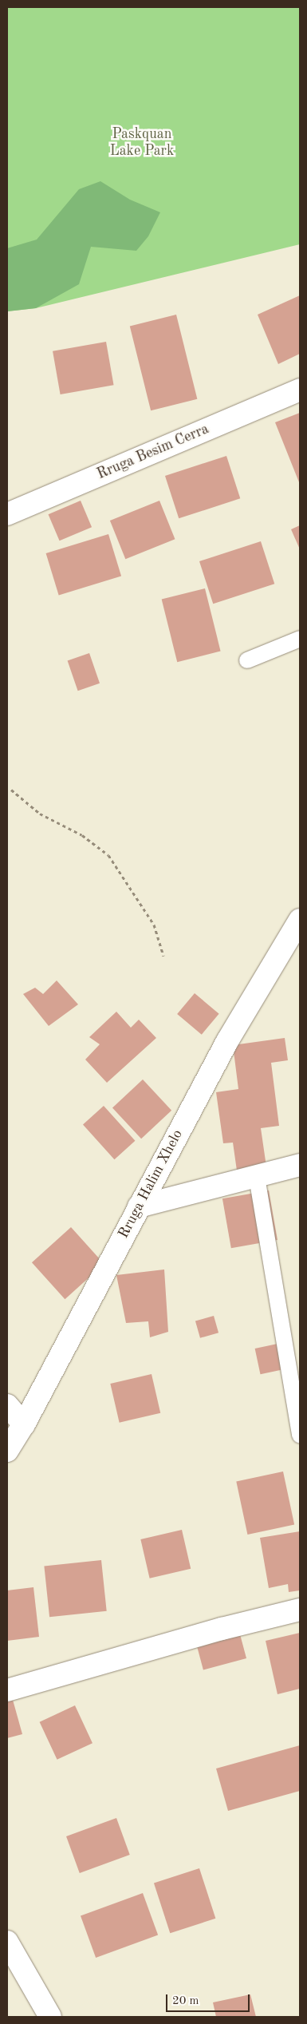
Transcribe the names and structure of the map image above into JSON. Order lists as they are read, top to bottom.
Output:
{
  "streets": {
    "street": ["Rruga Besim Cerra", "Rruga Halim Xhelo"]
  },
  "parks": ["Paskquan Lake Park"],
  "scale_bar": "20 m"
}
